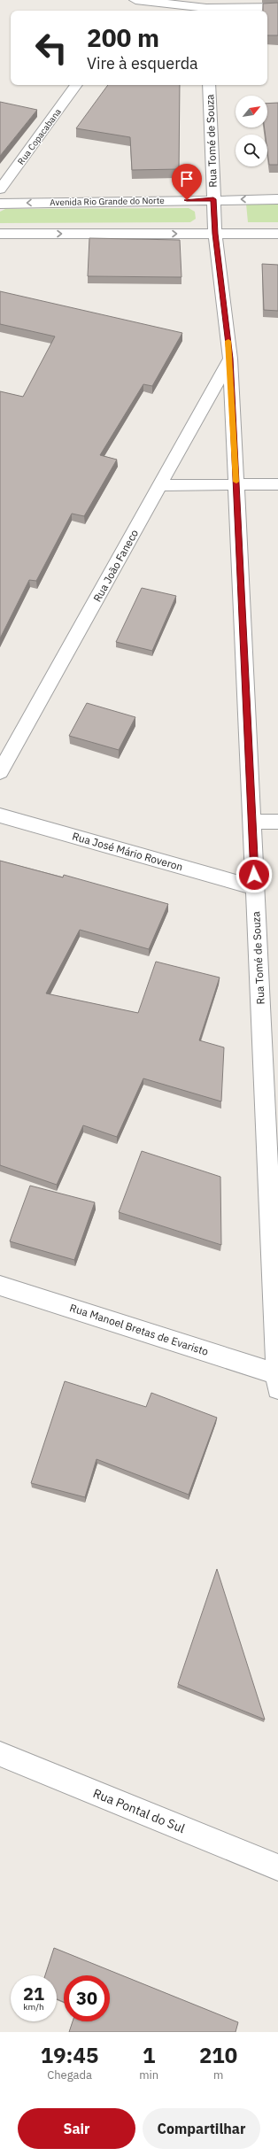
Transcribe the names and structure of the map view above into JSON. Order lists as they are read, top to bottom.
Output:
{
  "streets": {
    "street": [
      "Rua Copacabana",
      "Rua Tomé de Souza",
      "Avenida Rio Grande do Norte",
      "Rua João Faneco",
      "Rua José Mário Roveron",
      "Rua Manoel Bretas de Evaristo",
      "Rua Pontal do Sul"
    ]
  },
  "crossings": [
    ["Rua Tomé de Souza", "Avenida Rio Grande do Norte"],
    ["Rua Tomé de Souza", "Rua João Faneco"],
    ["Rua Tomé de Souza", "Rua José Mário Roveron"],
    ["Rua Tomé de Souza", "Rua Manoel Bretas de Evaristo"]
  ],
  "north": "top right",
  "page": {
    "turn": ["200 m", "Vire à esquerda"],
    "speed": "21 km/h",
    "limit": "30",
    "eta": [
      "19:45",
      "Chegada",
      "1",
      "min",
      "210",
      "m"
    ],
    "buttons": ["Sair", "Compartilhar"]
  }
}
